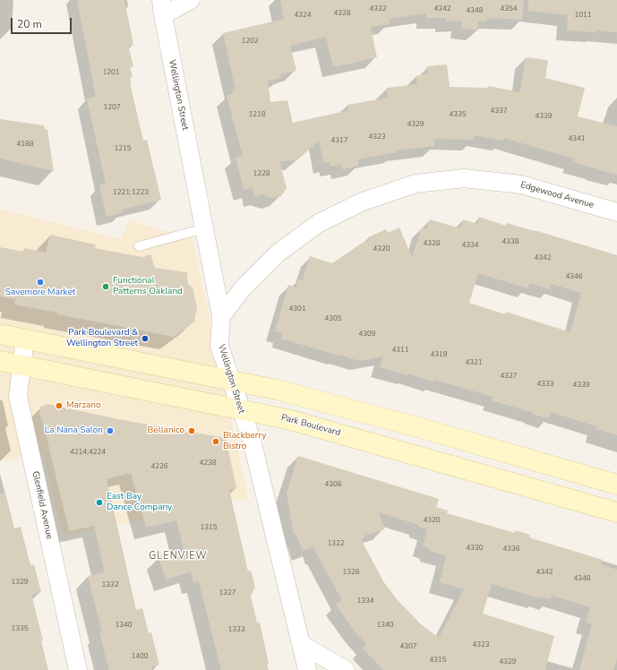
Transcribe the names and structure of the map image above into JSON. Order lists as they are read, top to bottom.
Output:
{
  "streets": {
    "main road": ["Park Boulevard"],
    "street": ["Wellington Street", "Edgewood Avenue", "Glenfield Avenue"]
  },
  "crossings": [
    ["Wellington Street", "Edgewood Avenue"],
    ["Wellington Street", "Park Boulevard"],
    ["Park Boulevard", "Glenfield Avenue"]
  ],
  "districts": ["GLENVIEW"],
  "places": [
    "Savemore Market",
    "Functional Patterns Oakland",
    "Park Boulevard & Wellington Street",
    "Marzano",
    "La Nana Salon",
    "Bellanico",
    "Blackberry Bistro",
    "East Bay Dance Company"
  ],
  "house_numbers": [
    "4332",
    "4342",
    "4354",
    "4348",
    "4328",
    "4324",
    "1011",
    "1202",
    "1201",
    "1207",
    "4337",
    "1218",
    "4335",
    "4339",
    "4329",
    "4323",
    "4341",
    "4317",
    "4188",
    "1215",
    "1228",
    "1221;1223",
    "4338",
    "4328",
    "4334",
    "4320",
    "4342",
    "4346",
    "4301",
    "4305",
    "4309",
    "4311",
    "4319",
    "4321",
    "4327",
    "4333",
    "4339",
    "4214;4224",
    "4238",
    "4226",
    "4306",
    "4320",
    "1315",
    "1322",
    "4330",
    "4336",
    "1328",
    "4342",
    "4348",
    "1329",
    "1332",
    "1327",
    "1334",
    "1340",
    "1340",
    "1335",
    "1333",
    "4323",
    "4307",
    "1400",
    "4315",
    "4329"
  ],
  "scale_bar": "20 m"
}
